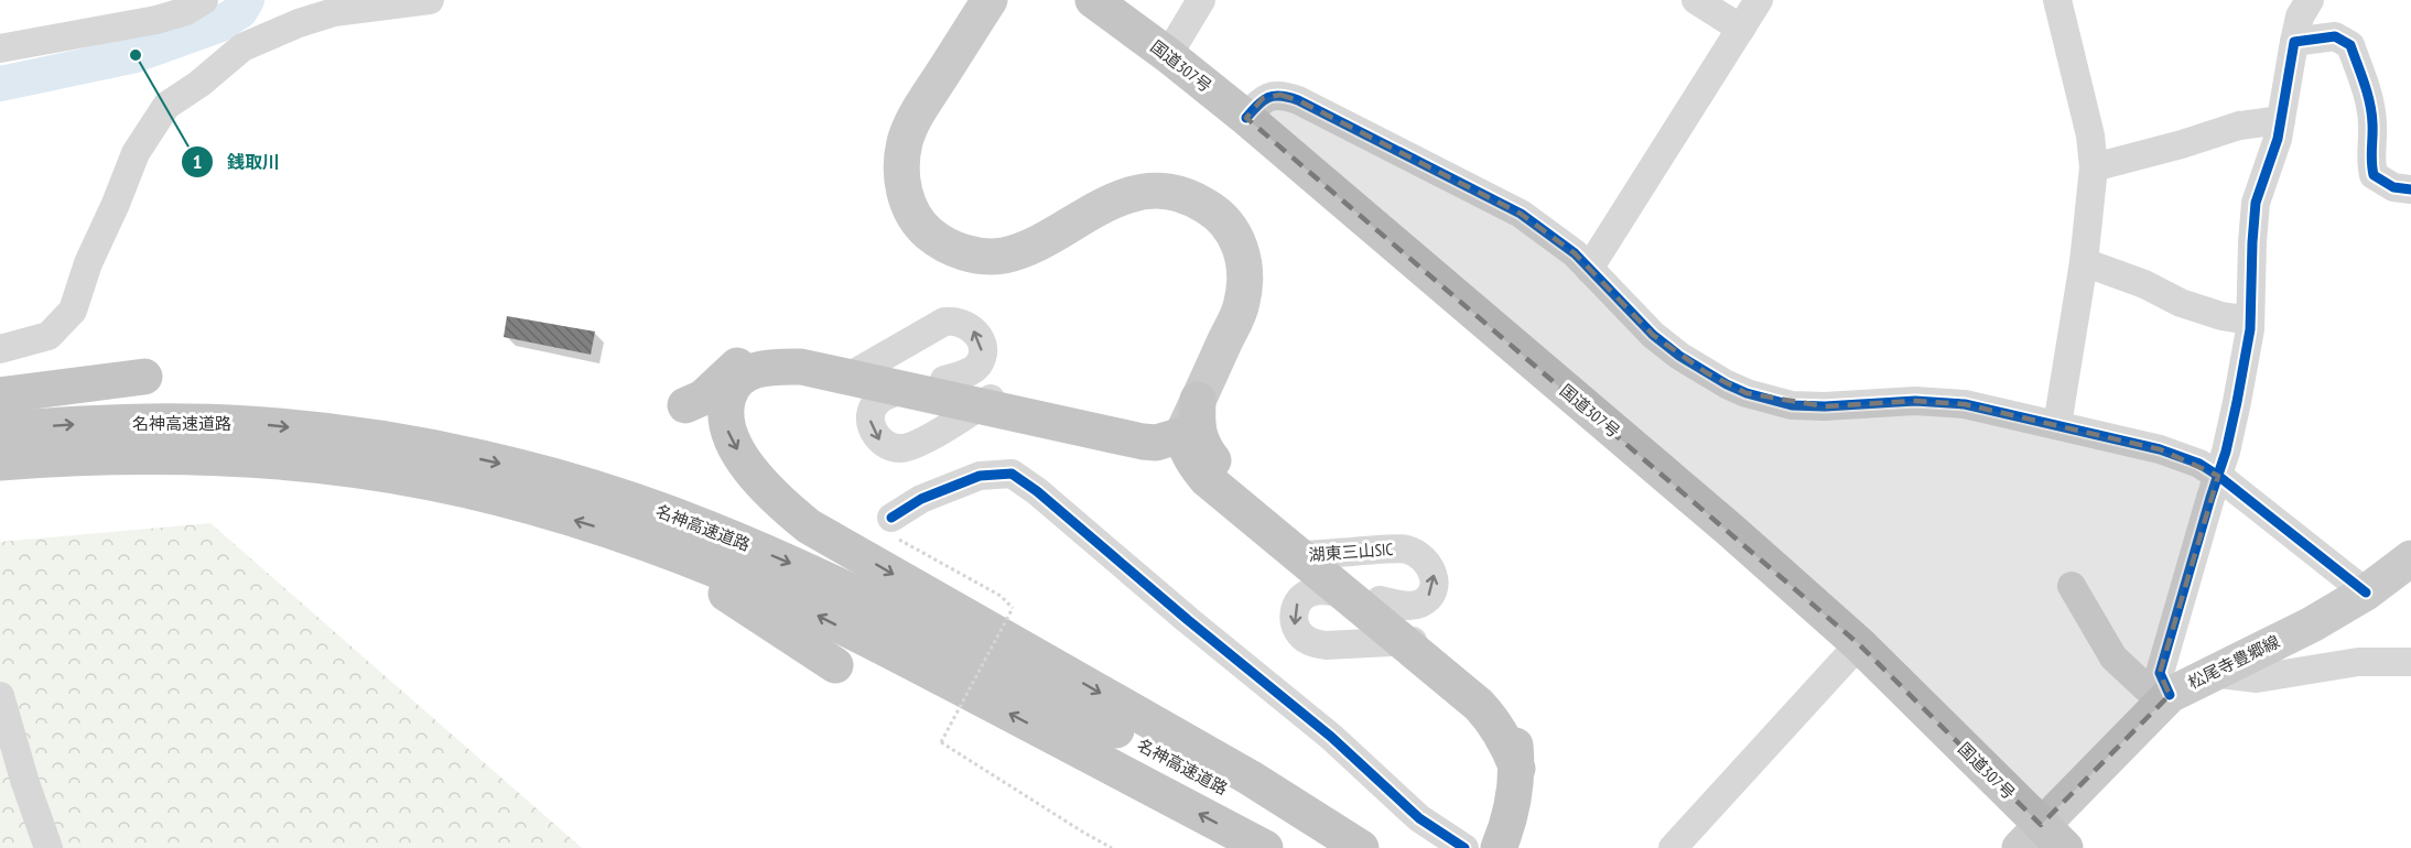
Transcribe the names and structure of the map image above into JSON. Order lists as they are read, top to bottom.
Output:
{
  "streets": {
    "highway": ["国道307号", "名神高速道路"],
    "main road": ["松尾寺豊郷線"],
    "street": ["湖東三山SIC"]
  },
  "crossings": [
    ["国道307号", "松尾寺豊郷線"]
  ],
  "places": ["銭取川"]
}
